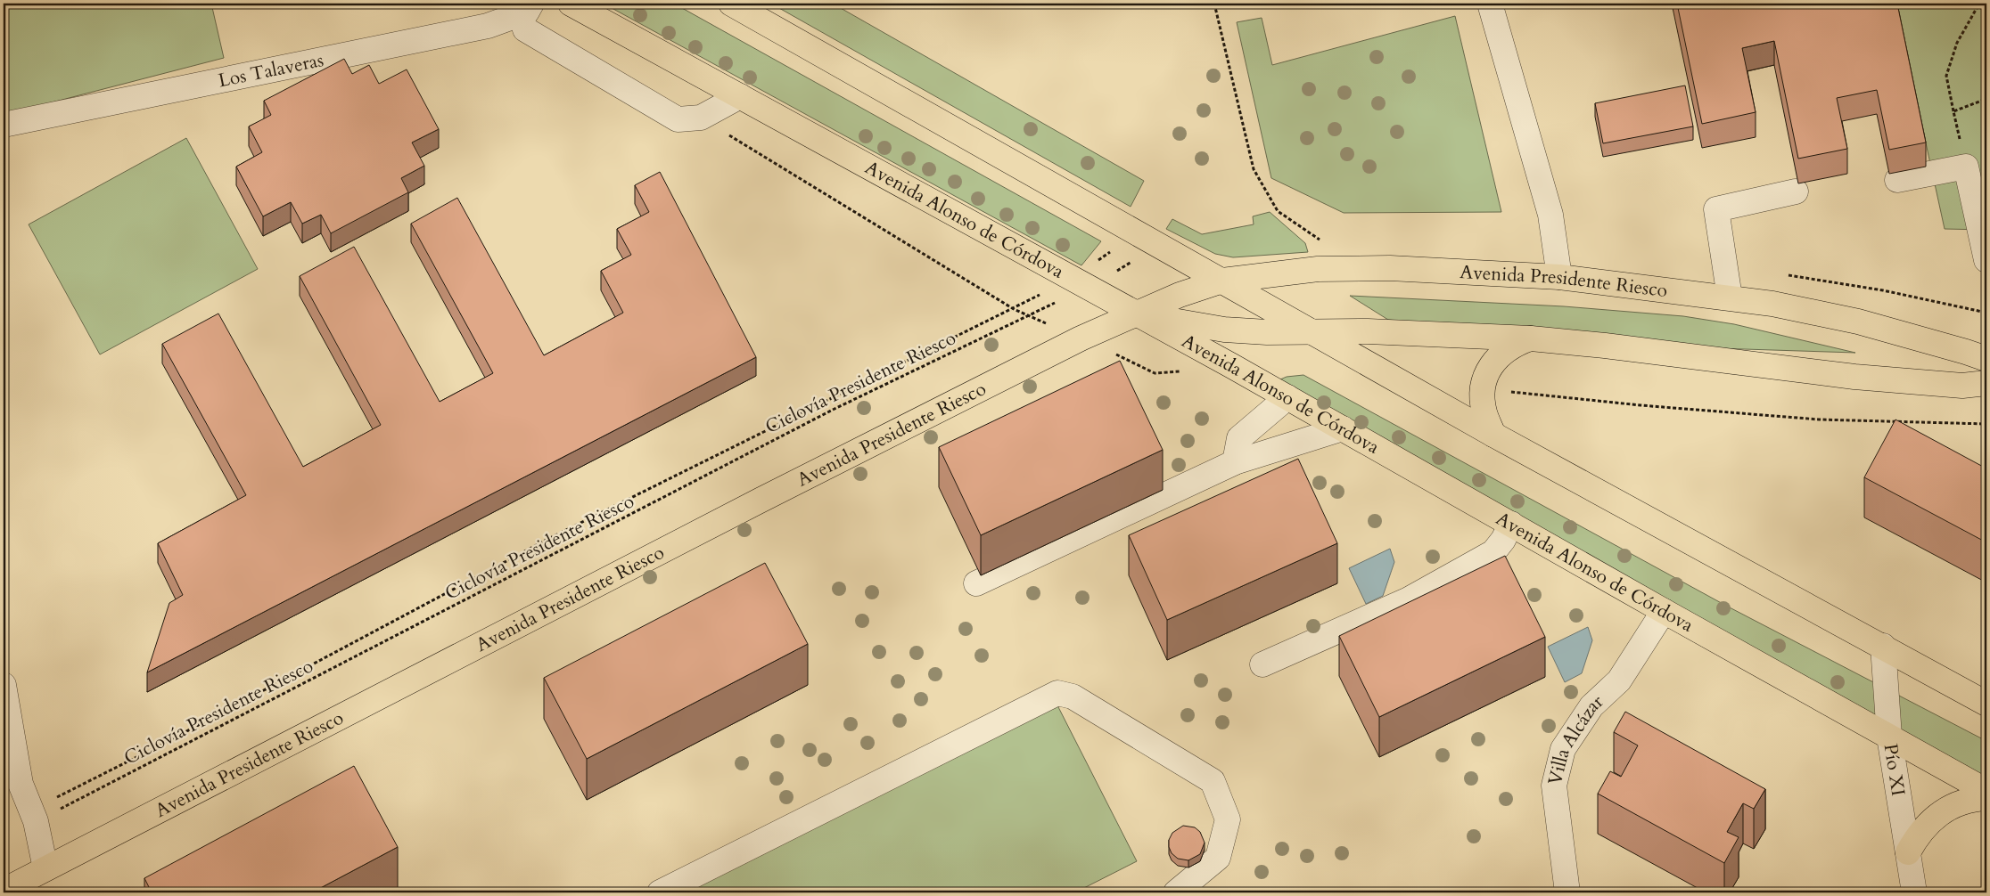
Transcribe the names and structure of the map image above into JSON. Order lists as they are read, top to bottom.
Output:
{
  "streets": {
    "main road": ["Avenida Alonso de Córdova", "Avenida Presidente Riesco"],
    "street": ["Los Talaveras", "Villa Alcázar", "Pío XI"],
    "path": ["Ciclovía Presidente Riesco"]
  },
  "crossings": [
    ["Avenida Alonso de Córdova", "Avenida Presidente Riesco"],
    ["Avenida Alonso de Córdova", "Ciclovía Presidente Riesco"],
    ["Avenida Alonso de Córdova", "Villa Alcázar"],
    ["Avenida Alonso de Córdova", "Pío XI"]
  ]
}
